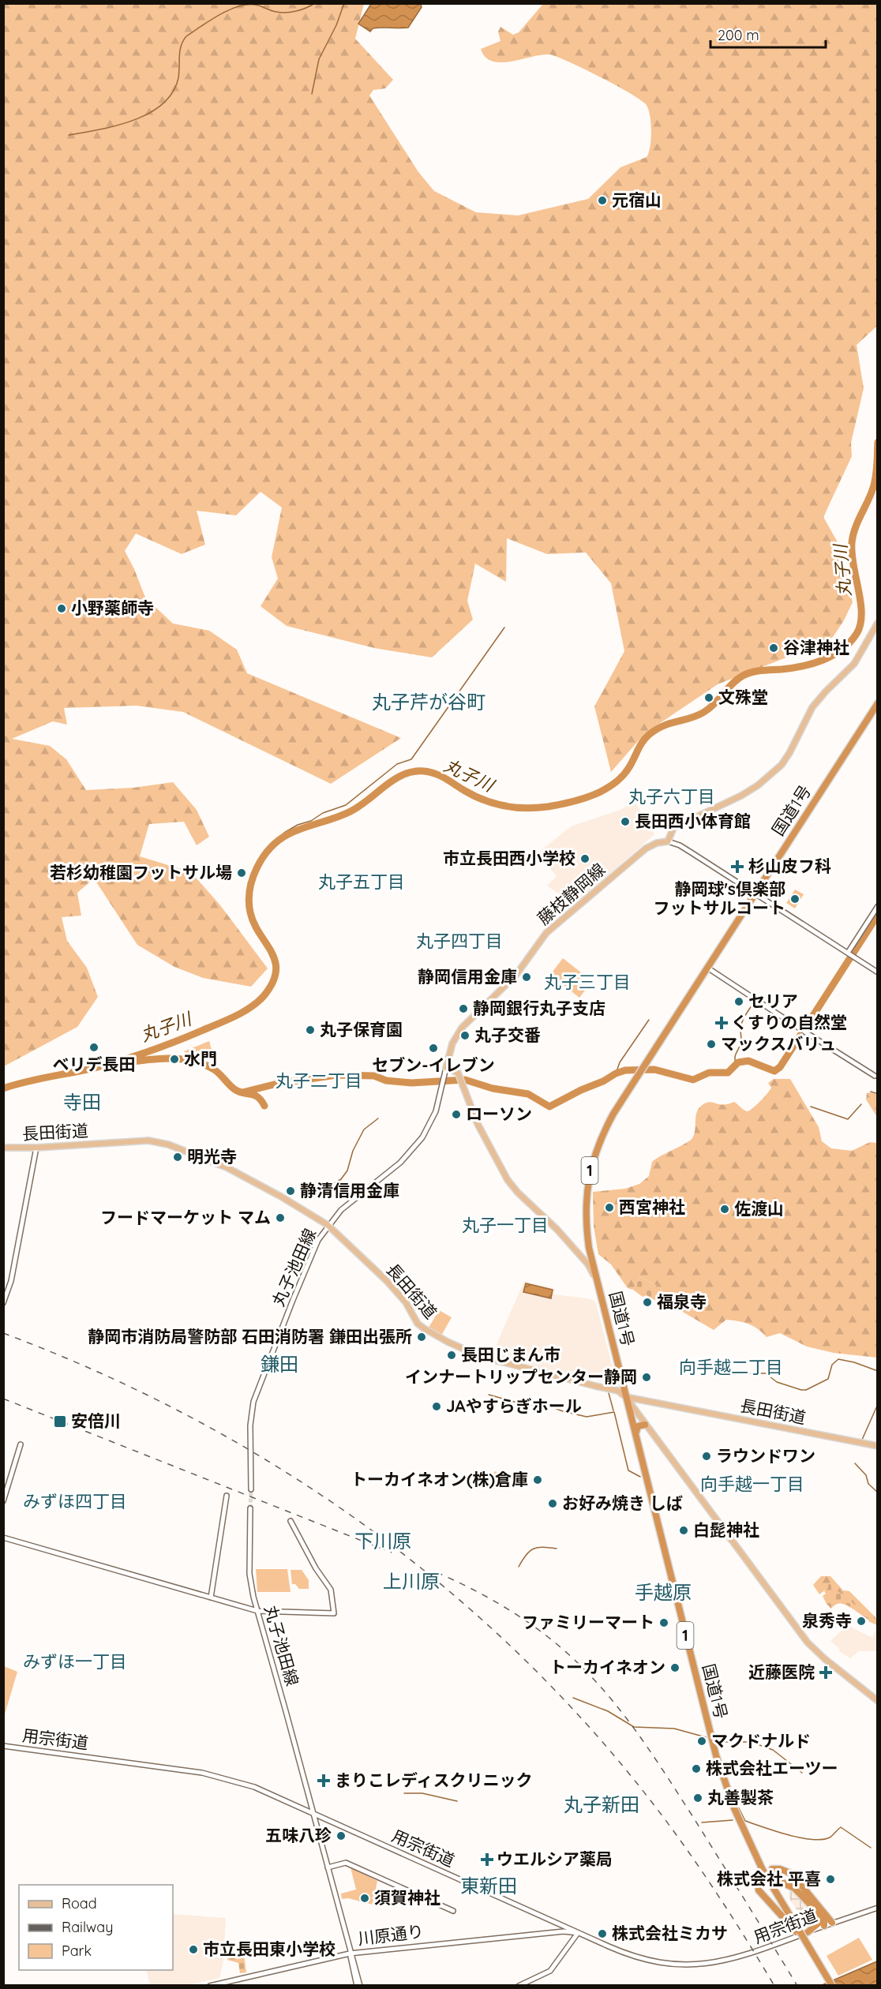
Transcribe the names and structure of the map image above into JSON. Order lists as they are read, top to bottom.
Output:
{
  "streets": {
    "highway": ["国道1号", "1"],
    "main road": ["藤枝静岡線", "長田街道"],
    "street": ["丸子池田線", "用宗街道", "川原通り"]
  },
  "crossings": [
    ["国道1号", "長田街道"],
    ["藤枝静岡線", "丸子池田線"],
    ["長田街道", "丸子池田線"],
    ["丸子池田線", "用宗街道"],
    ["丸子池田線", "川原通り"],
    ["用宗街道", "川原通り"]
  ],
  "districts": [
    "丸子芹が谷町",
    "丸子六丁目",
    "丸子五丁目",
    "丸子四丁目",
    "丸子三丁目",
    "丸子二丁目",
    "寺田",
    "丸子一丁目",
    "鎌田",
    "向手越二丁目",
    "向手越一丁目",
    "みずほ四丁目",
    "下川原",
    "上川原",
    "手越原",
    "みずほ一丁目",
    "丸子新田",
    "東新田"
  ],
  "water": ["丸子川"],
  "places": {
    "other": [
      "元宿山",
      "小野薬師寺",
      "谷津神社",
      "文殊堂",
      "長田西小体育館",
      "市立長田西小学校",
      "若杉幼稚園フットサル場",
      "静岡球's倶楽部 フットサルコート",
      "静岡信用金庫",
      "セリア",
      "静岡銀行丸子支店",
      "丸子保育園",
      "丸子交番",
      "マックスバリュ",
      "ベリデ長田",
      "セブン-イレブン",
      "水門",
      "ローソン",
      "明光寺",
      "静清信用金庫",
      "西宮神社",
      "佐渡山",
      "フードマーケット マム",
      "福泉寺",
      "静岡市消防局警防部 石田消防署 鎌田出張所",
      "長田じまん市",
      "インナートリップセンター静岡",
      "JAやすらぎホール",
      "ラウンドワン",
      "トーカイネオン(株)倉庫",
      "お好み焼き しば",
      "白髭神社",
      "泉秀寺",
      "ファミリーマート",
      "トーカイネオン",
      "マクドナルド",
      "株式会社エーツー",
      "丸善製茶",
      "五味八珍",
      "株式会社 平喜",
      "須賀神社",
      "株式会社ミカサ",
      "市立長田東小学校"
    ],
    "health": [
      "杉山皮フ科",
      "くすりの自然堂",
      "近藤医院",
      "まりこレディスクリニック",
      "ウエルシア薬局"
    ],
    "transit": ["安倍川"]
  },
  "legend": ["Road", "Railway", "Park"],
  "scale_bar": "200 m"
}
